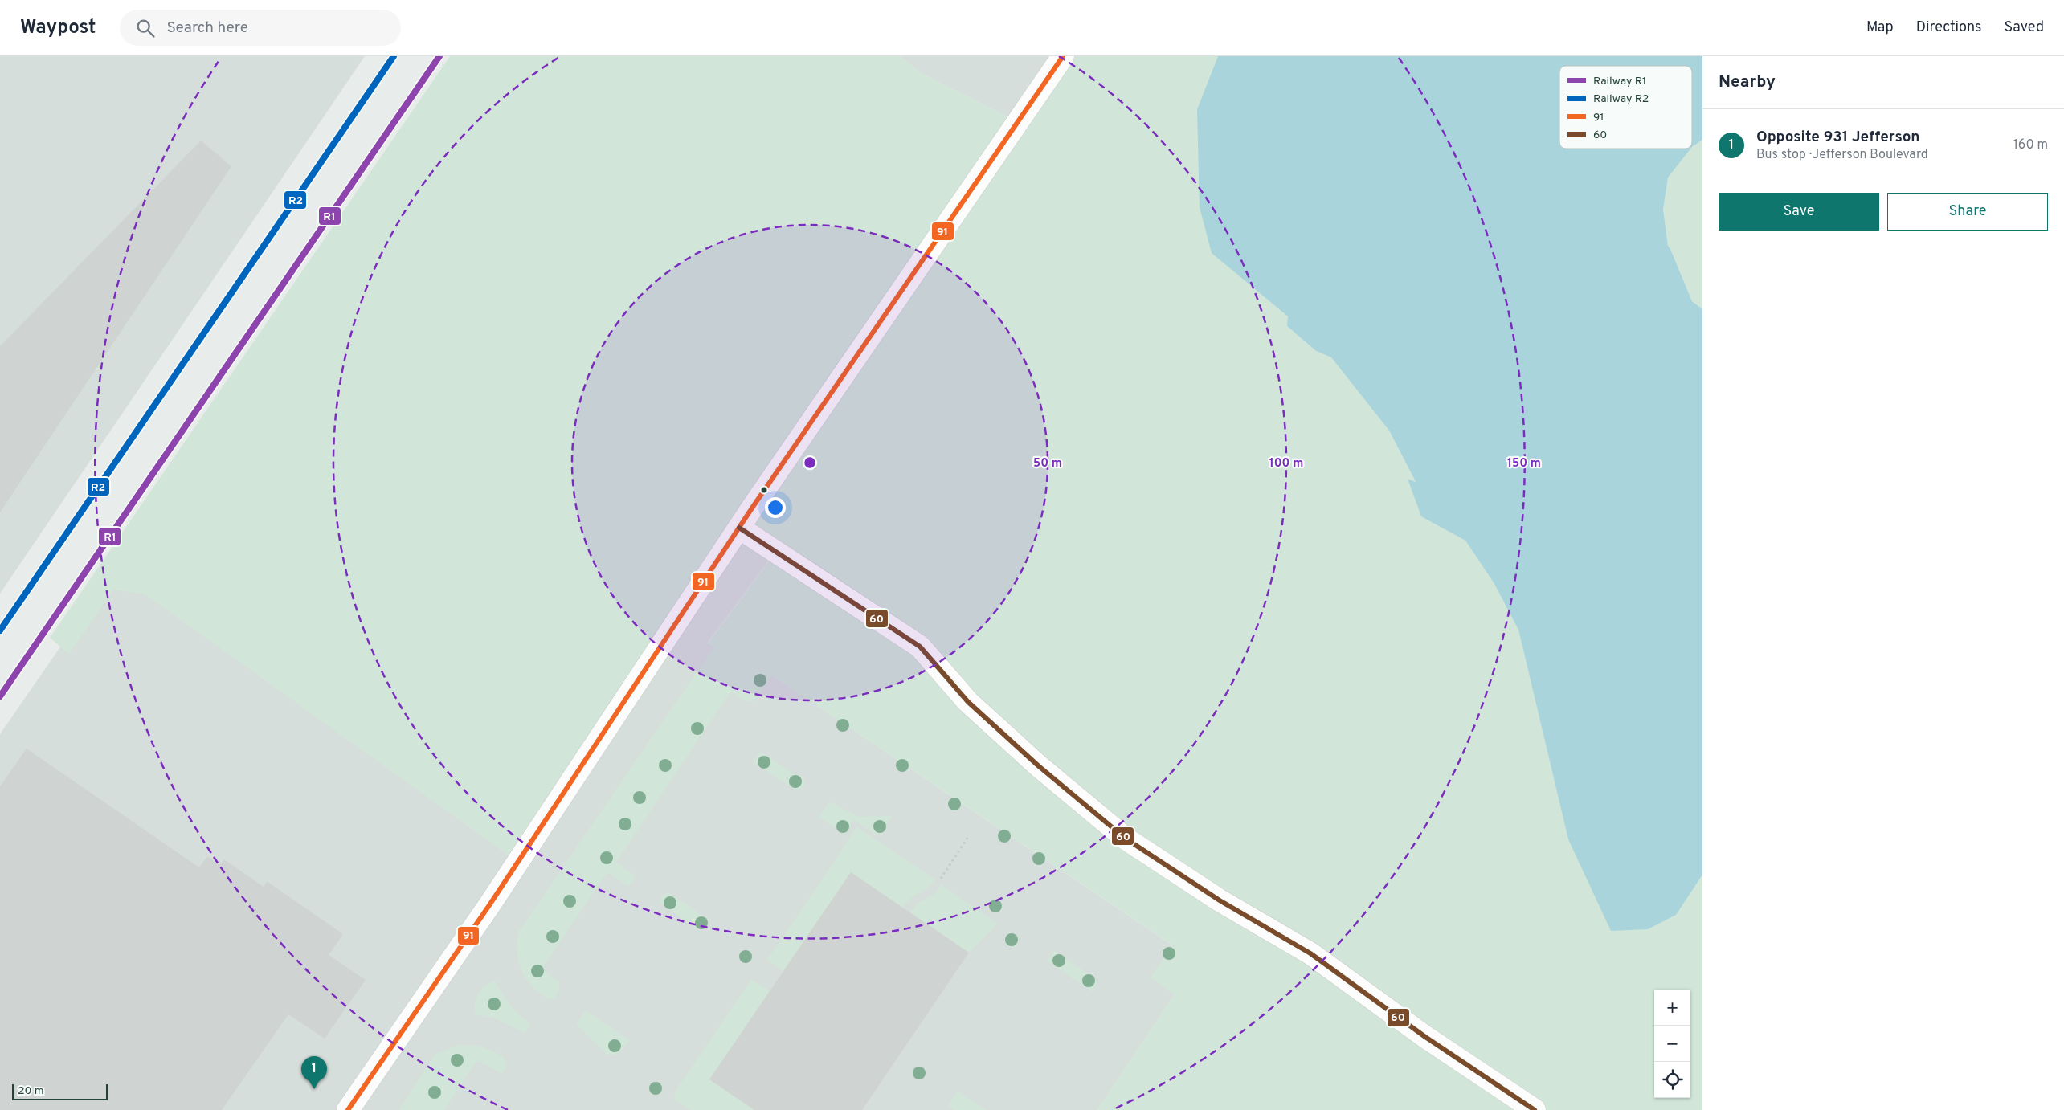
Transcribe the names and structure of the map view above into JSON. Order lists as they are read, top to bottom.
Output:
{
  "lines": [
    "rail line R1",
    "rail line R2",
    "transit line 91",
    "transit line 60"
  ],
  "legend": [
    "Railway R1",
    "Railway R2",
    "91",
    "60"
  ],
  "scale_bar": "20 m",
  "page": {
    "header": "Waypost",
    "search": "Search here",
    "nav": ["Map", "Directions", "Saved"],
    "heading": "Nearby",
    "list": [
      {
        "mark": "1",
        "name": "Opposite 931 Jefferson",
        "note": "Bus stop · Jefferson Boulevard",
        "value": "160 m"
      }
    ],
    "buttons": ["Save", "Share"],
    "map_buttons": ["+", "−"],
    "pins": "1",
    "scale": "20 m"
  },
  "rings": ["50 m", "100 m", "150 m"]
}
